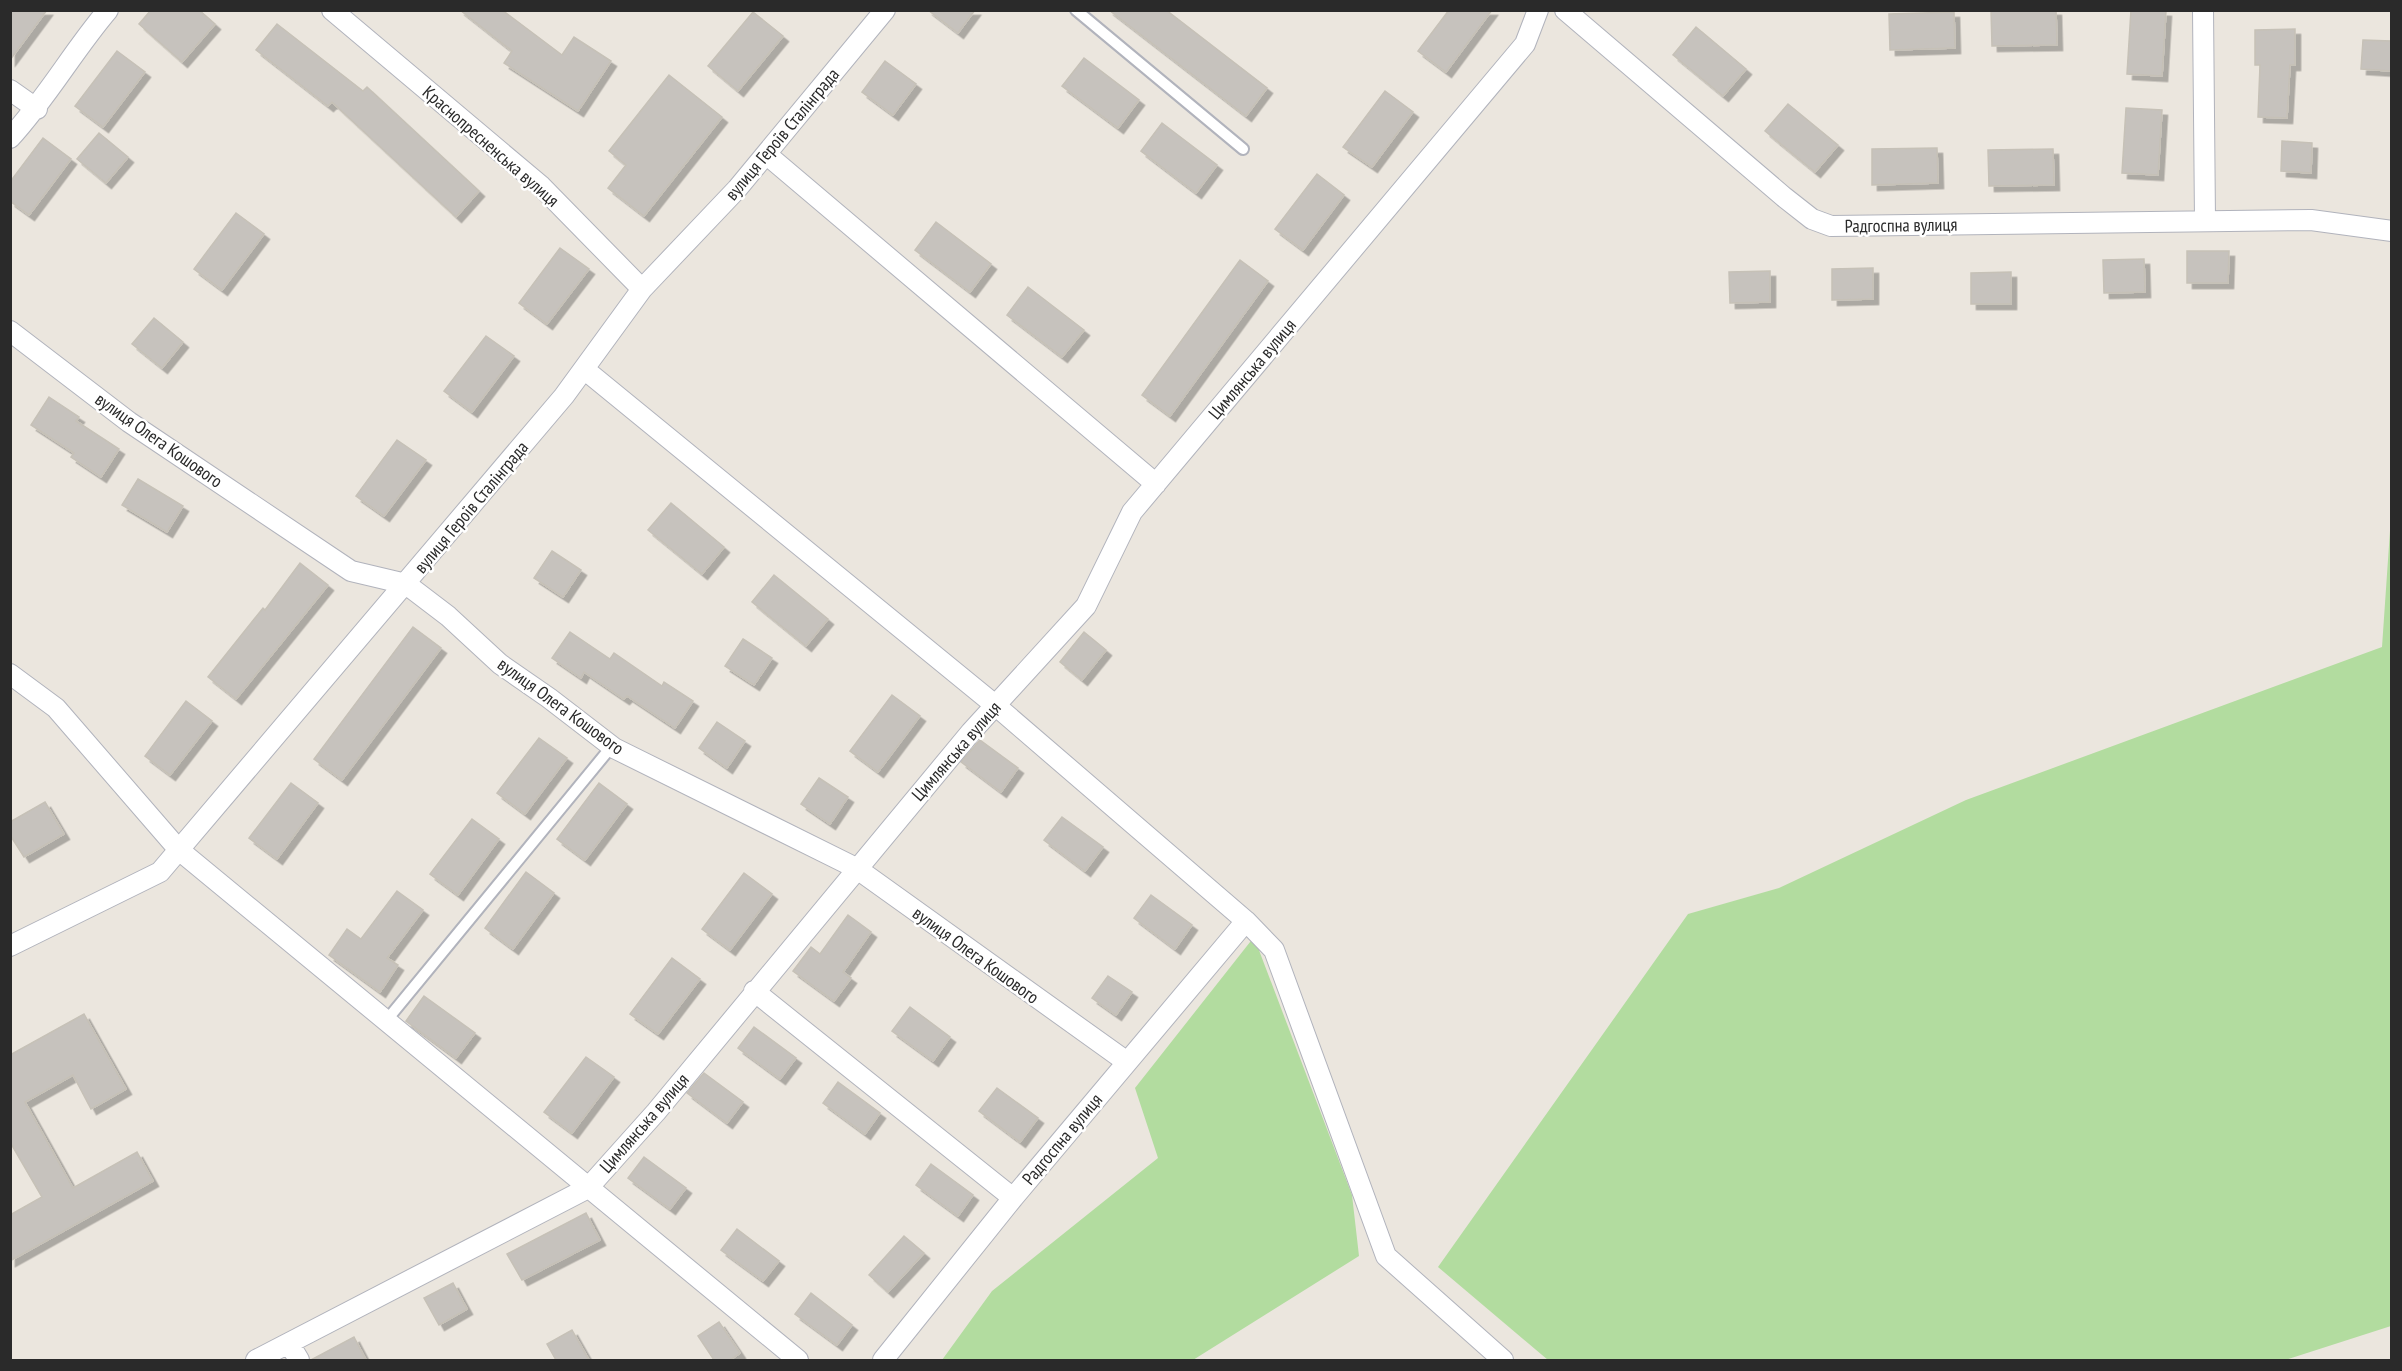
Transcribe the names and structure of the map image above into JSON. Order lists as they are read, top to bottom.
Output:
{
  "streets": {
    "street": [
      "вулиця Героїв Сталінграда",
      "Краснопресненська вулиця",
      "Радгоспна вулиця",
      "Цимлянська вулиця",
      "вулиця Олега Кошового"
    ]
  },
  "crossings": [
    ["вулиця Героїв Сталінграда", "Краснопресненська вулиця"],
    ["вулиця Героїв Сталінграда", "вулиця Олега Кошового"],
    ["Радгоспна вулиця", "вулиця Олега Кошового"],
    ["Цимлянська вулиця", "вулиця Олега Кошового"]
  ]
}
